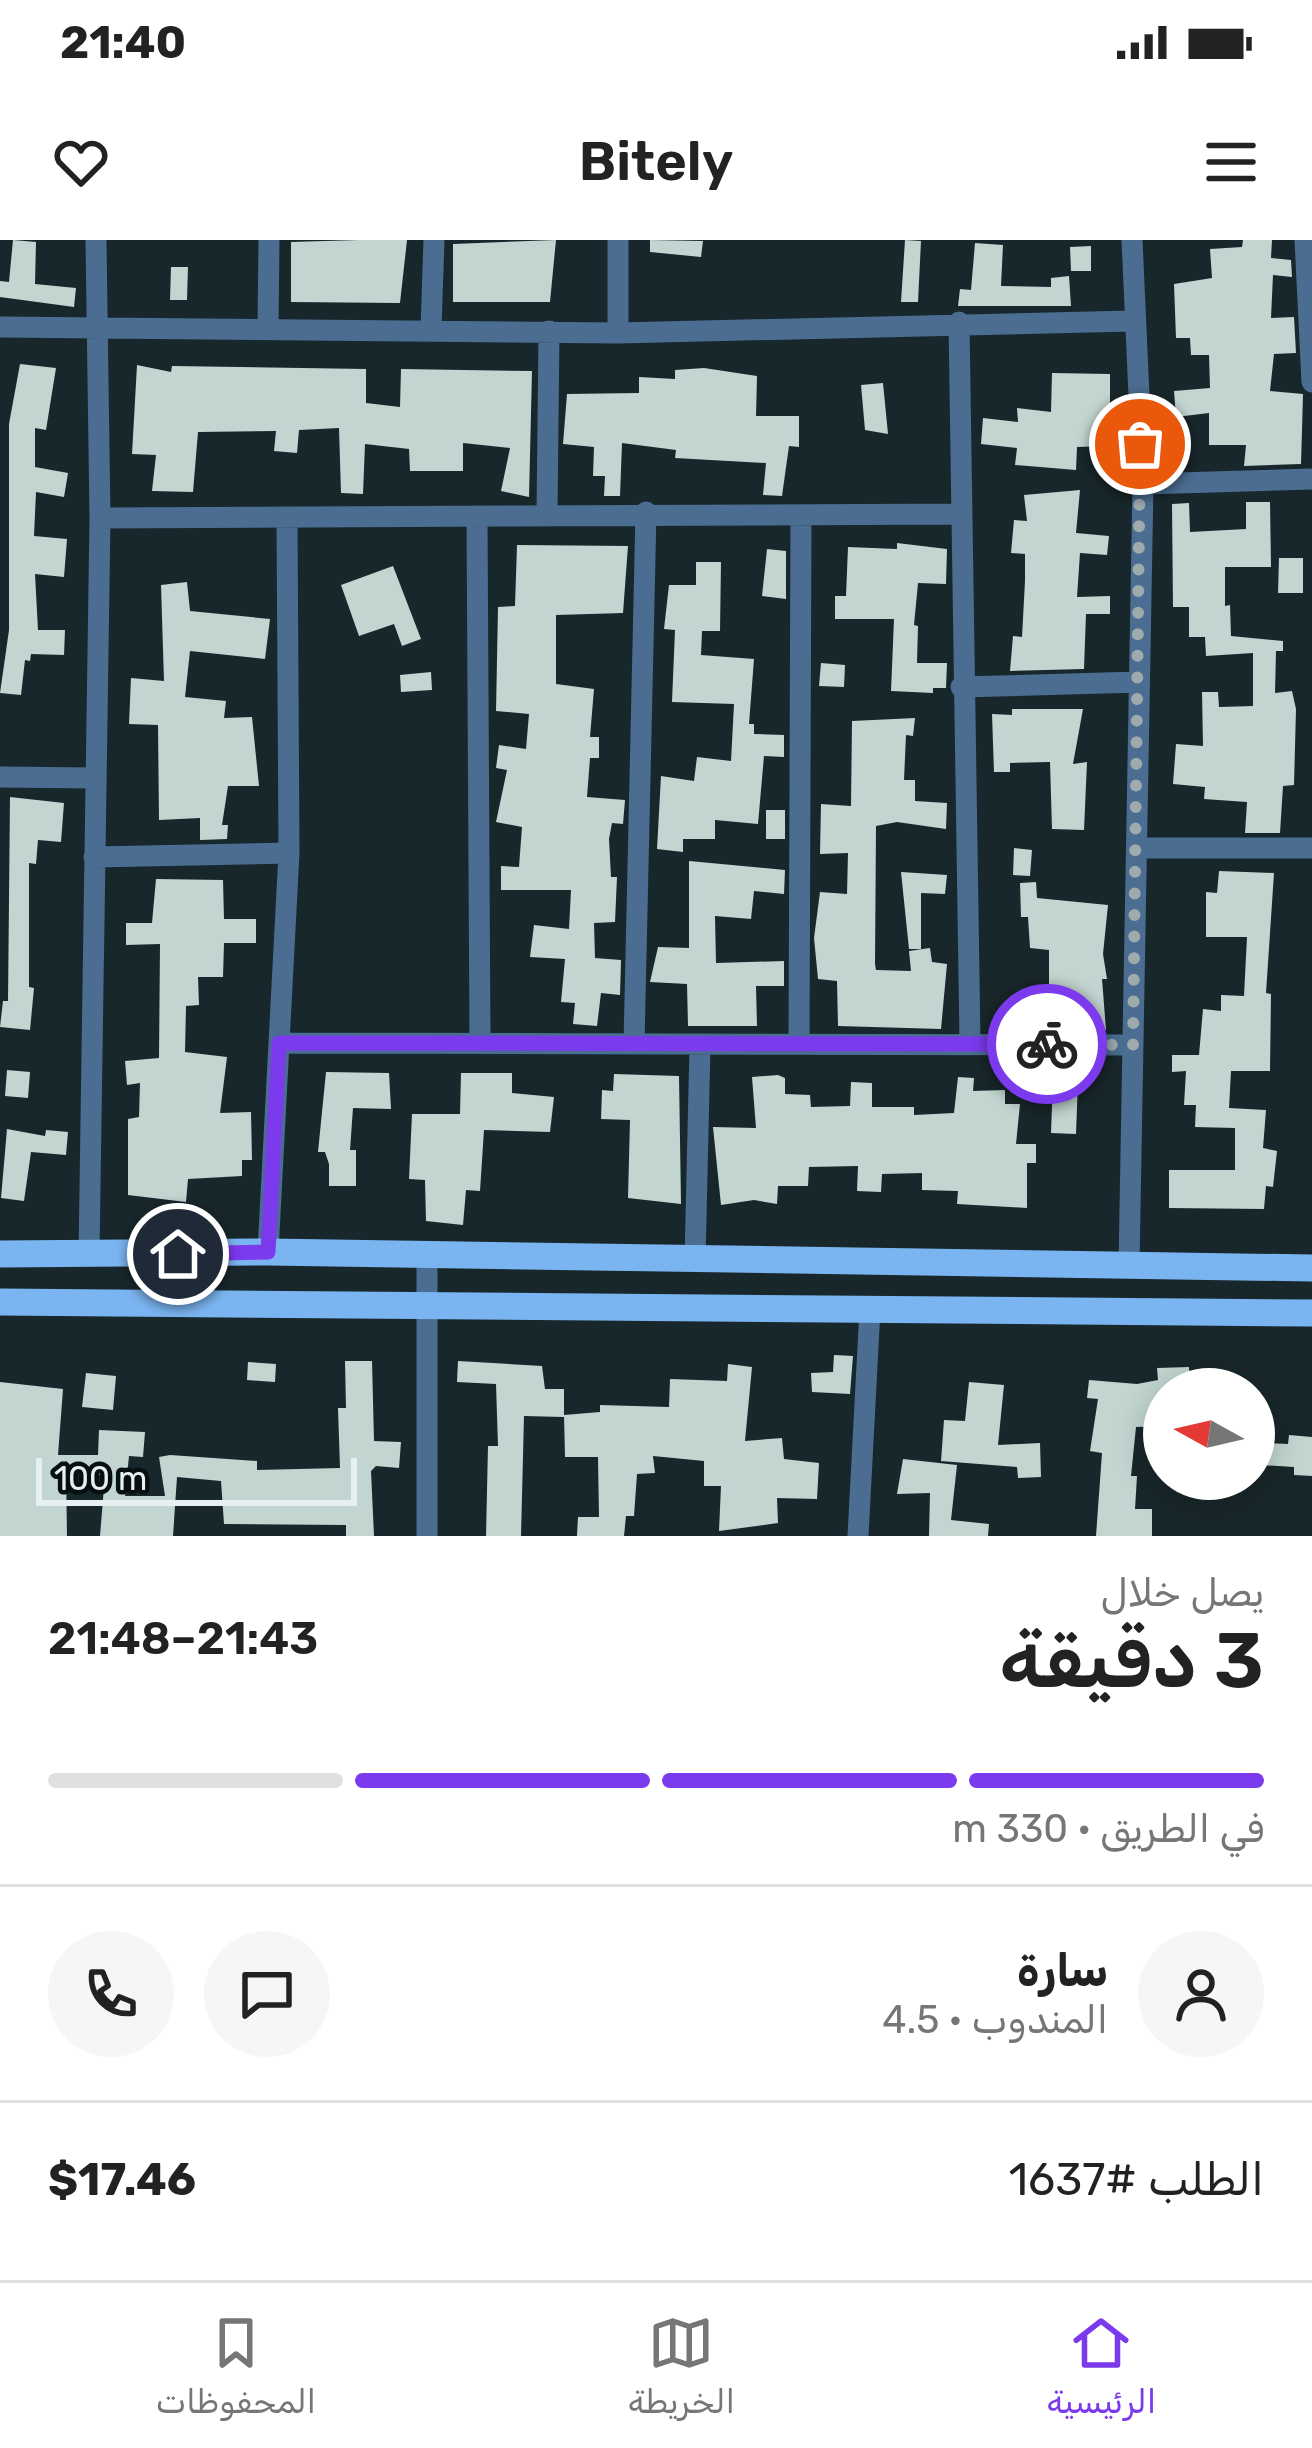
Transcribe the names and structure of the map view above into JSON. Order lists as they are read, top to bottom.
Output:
{
  "scale_bar": "100 m",
  "north": "left",
  "page": {
    "status": "21:40",
    "header": "Bitely",
    "scale": "100 m",
    "heading": ["3 دقيقة", "يصل خلال", "21:43–21:48"],
    "panel": [
      "سارة",
      "المندوب · 4.5",
      "الطلب #1637",
      "$17.46"
    ],
    "bar": "في الطريق · 330 m",
    "tabs": ["الرئيسية", "الخريطة", "المحفوظات"]
  }
}
